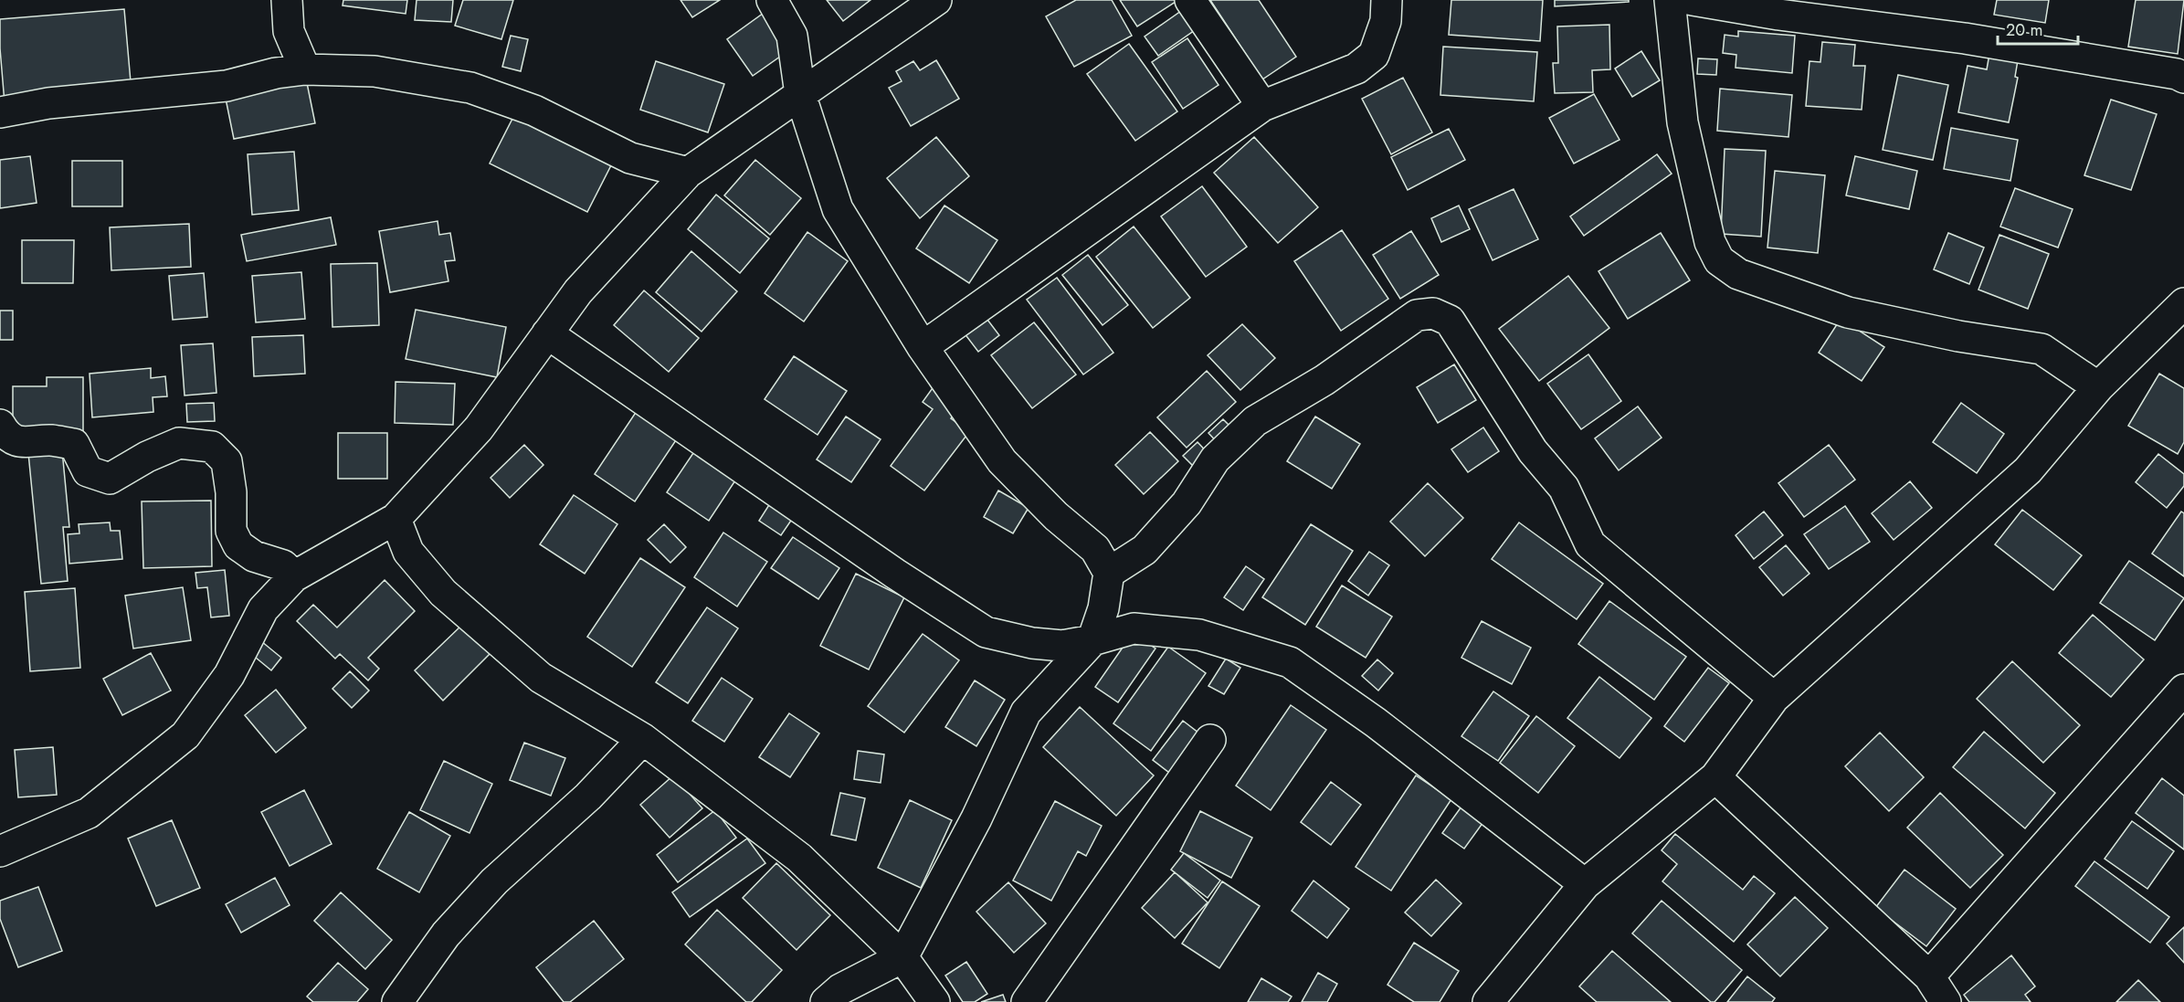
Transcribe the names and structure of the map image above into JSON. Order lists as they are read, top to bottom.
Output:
{
  "scale_bar": "20 m"
}
